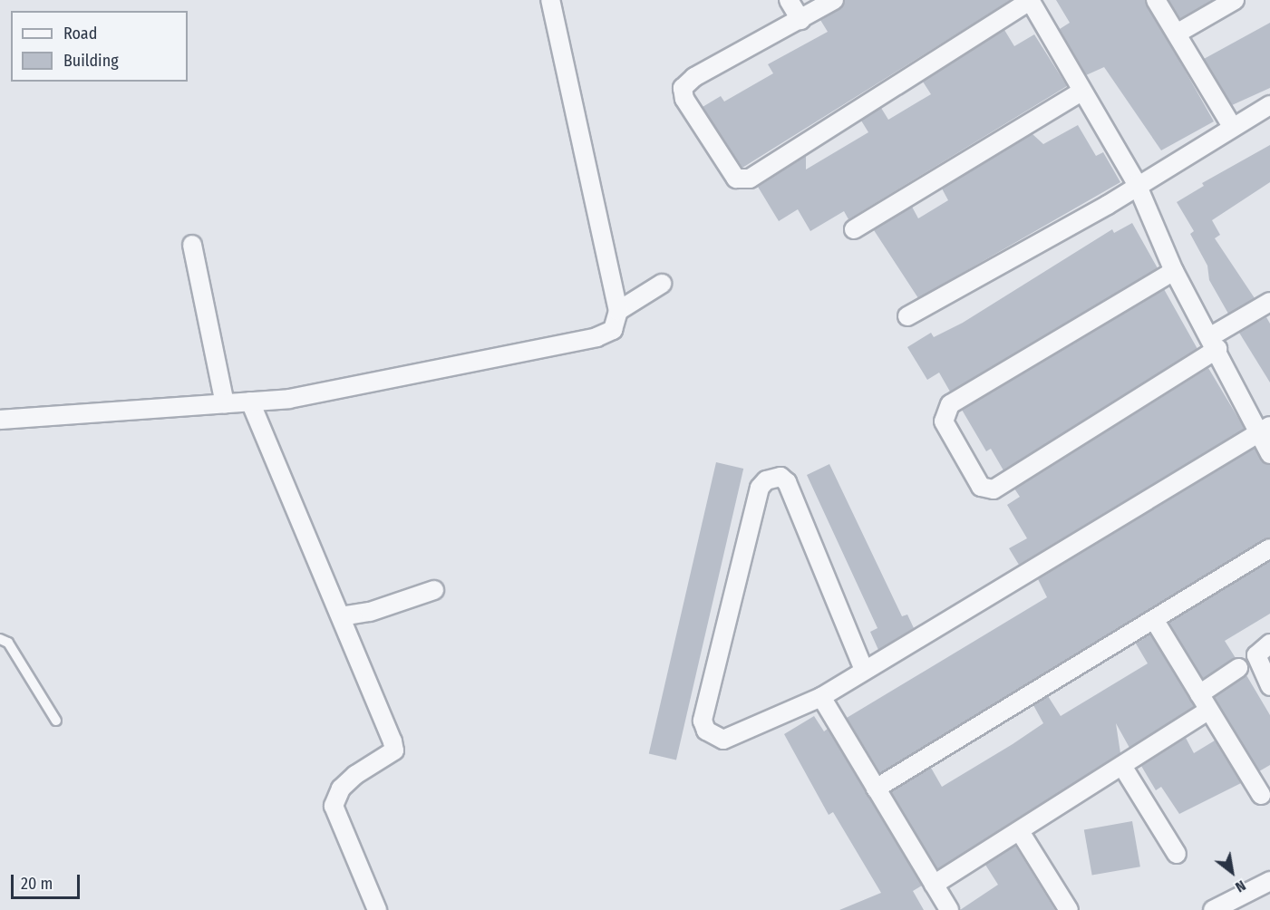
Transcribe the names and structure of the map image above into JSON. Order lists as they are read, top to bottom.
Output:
{
  "legend": ["Road", "Building"],
  "scale_bar": "20 m",
  "north": "bottom right"
}
